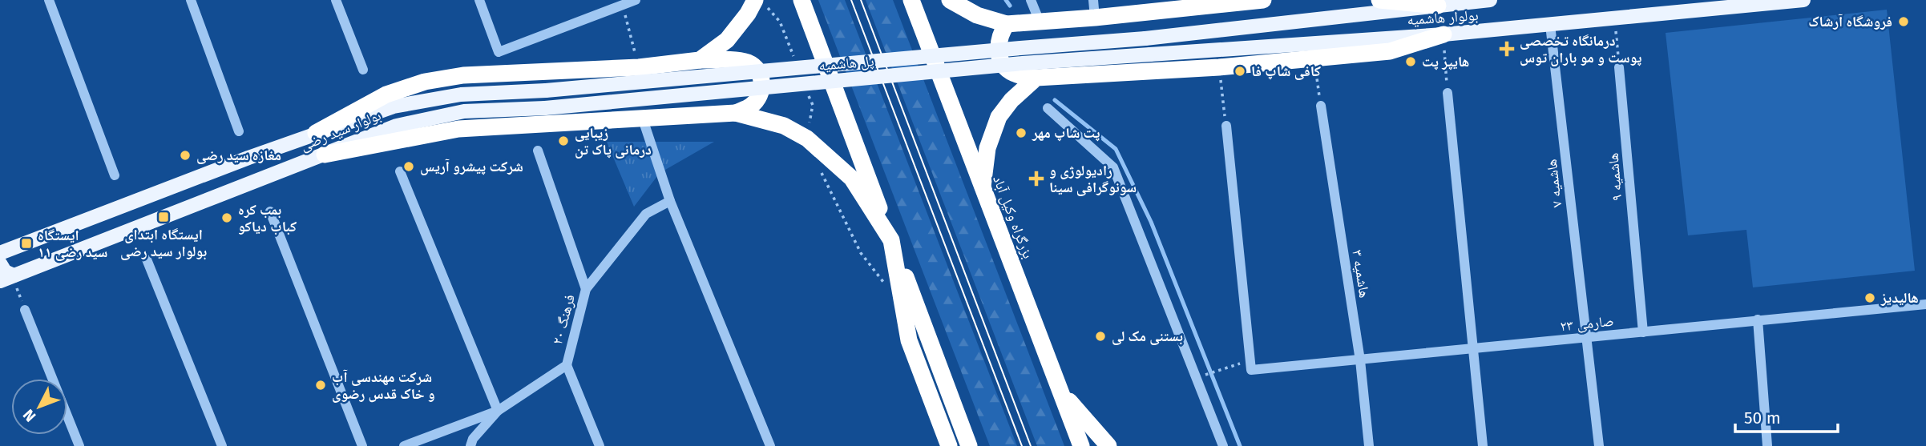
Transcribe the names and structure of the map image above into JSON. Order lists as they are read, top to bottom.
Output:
{
  "streets": {
    "highway": ["بزرگراه وکیل آباد"],
    "main road": ["بولوار هاشمیه", "پل هاشمیه", "بولوار سید رضی"],
    "street": [
      "هاشمیه ۹",
      "هاشمیه ۷",
      "هاشمیه ۳",
      "فرهنگ ۲۰",
      "صارمی ۲۳"
    ]
  },
  "crossings": [
    ["بولوار هاشمیه", "پل هاشمیه"],
    ["بولوار هاشمیه", "هاشمیه ۷"],
    ["پل هاشمیه", "بولوار سید رضی"],
    ["هاشمیه ۹", "صارمی ۲۳"],
    ["هاشمیه ۷", "صارمی ۲۳"],
    ["هاشمیه ۳", "صارمی ۲۳"]
  ],
  "places": {
    "other": [
      "فروشگاه آرشاک",
      "هایپر پت",
      "کافی شاپ فا",
      "پت شاپ مهر",
      "زیبایی درمانی پاک تن",
      "مغازه سید رضی",
      "شرکت پیشرو آریس",
      "بمب کره کباب دیاکو",
      "هالیدیز",
      "بستنی مک لی",
      "شرکت مهندسی آب و خاک قدس رضوی"
    ],
    "health": ["درمانگاه تخصصی پوست و مو باران توس", "رادیولوژی و سونوگرافی سینا"],
    "transit": ["ایستگاه ابتدای بولوار سید رضی", "ایستگاه سید رضی ۱۱"]
  },
  "scale_bar": "50 m",
  "north": "bottom left"
}
